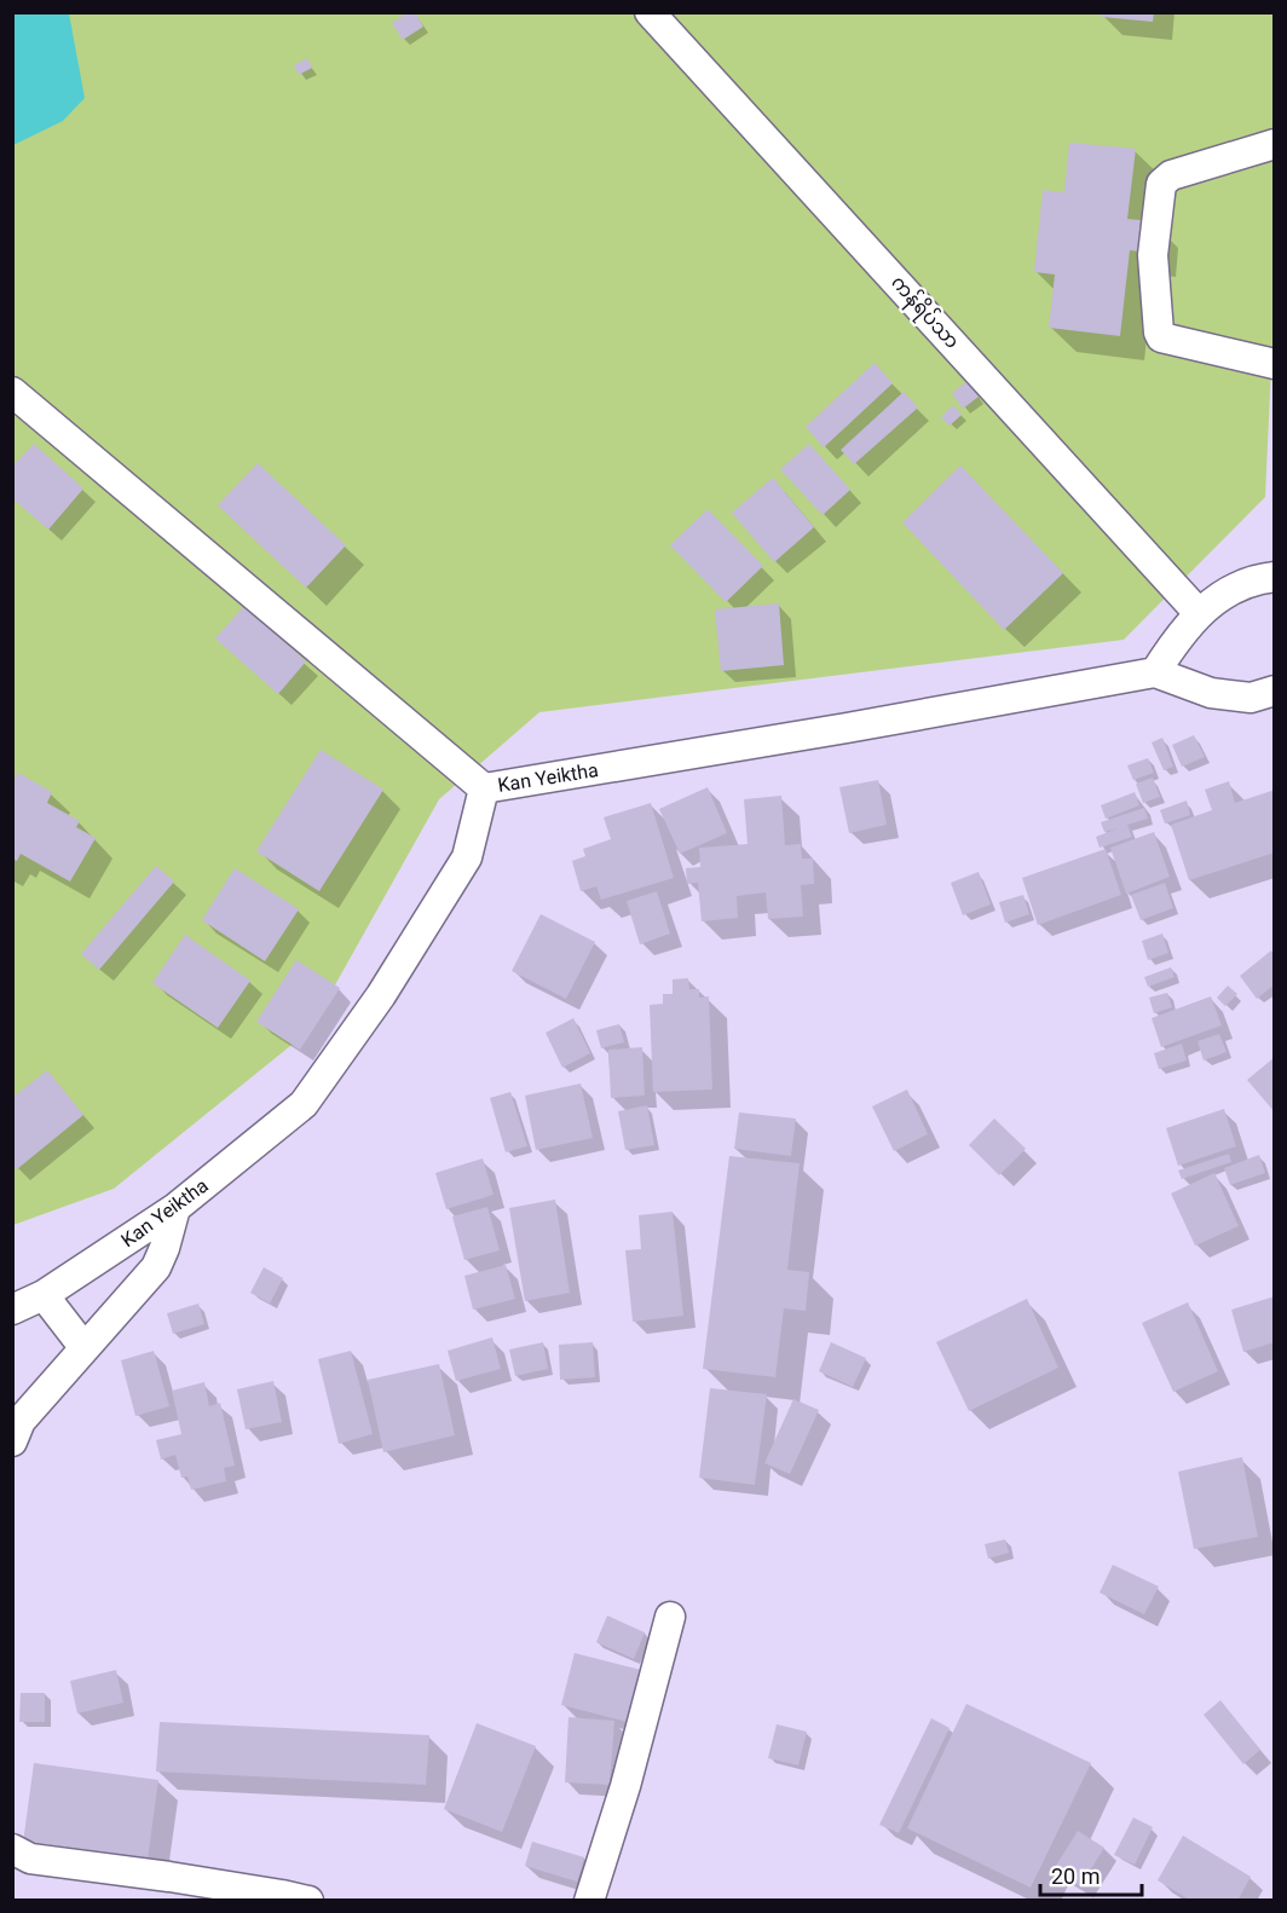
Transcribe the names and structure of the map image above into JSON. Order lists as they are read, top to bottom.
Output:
{
  "streets": {
    "street": ["ကန်ရိပ်သာ", "Kan Yeiktha"]
  },
  "scale_bar": "20 m"
}
